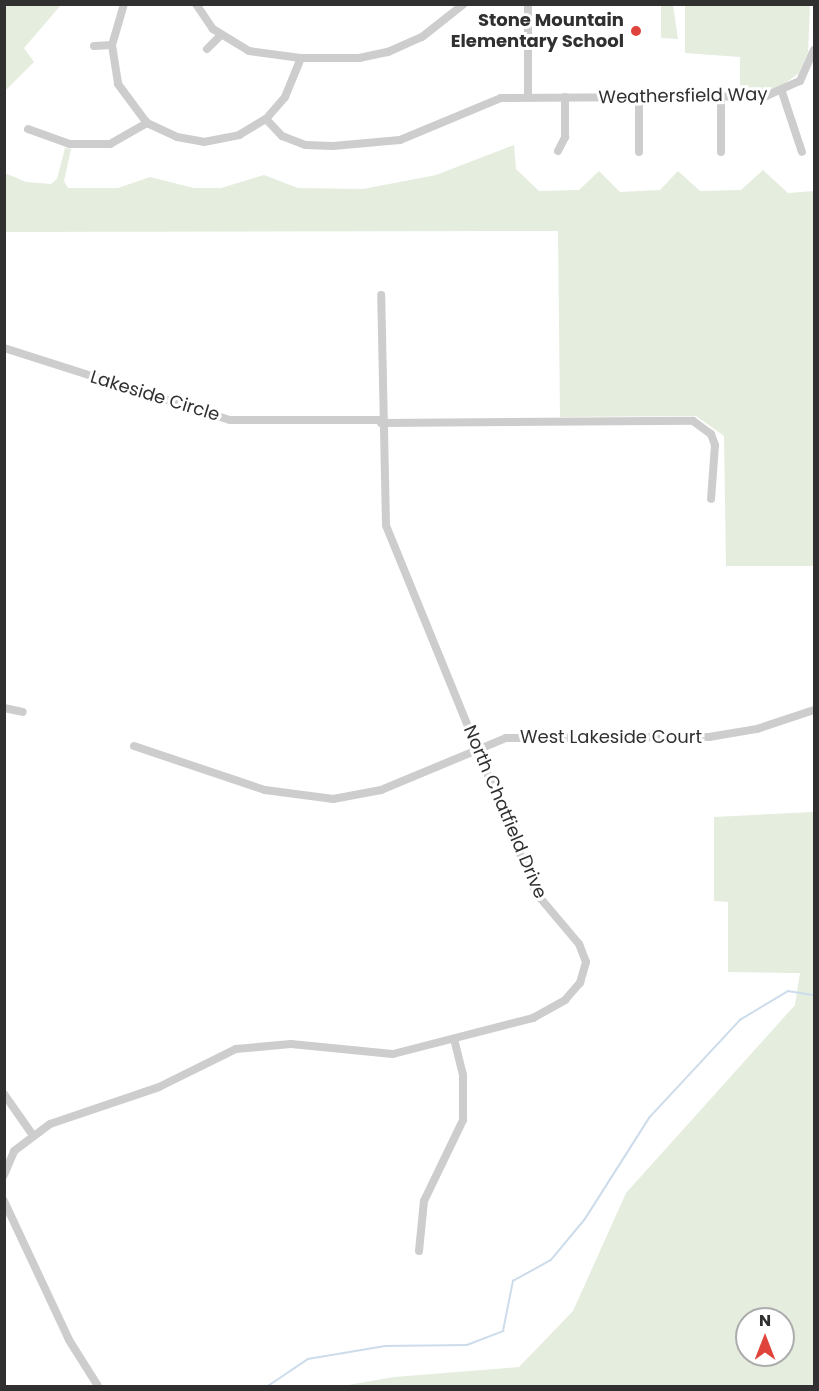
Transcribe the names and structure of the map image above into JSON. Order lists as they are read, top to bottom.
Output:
{
  "streets": {
    "street": [
      "Weathersfield Way",
      "Lakeside Circle",
      "West Lakeside Court",
      "North Chatfield Drive"
    ]
  },
  "crossings": [
    ["Lakeside Circle", "North Chatfield Drive"],
    ["West Lakeside Court", "North Chatfield Drive"]
  ],
  "places": ["Stone Mountain Elementary School"],
  "north": "top"
}
